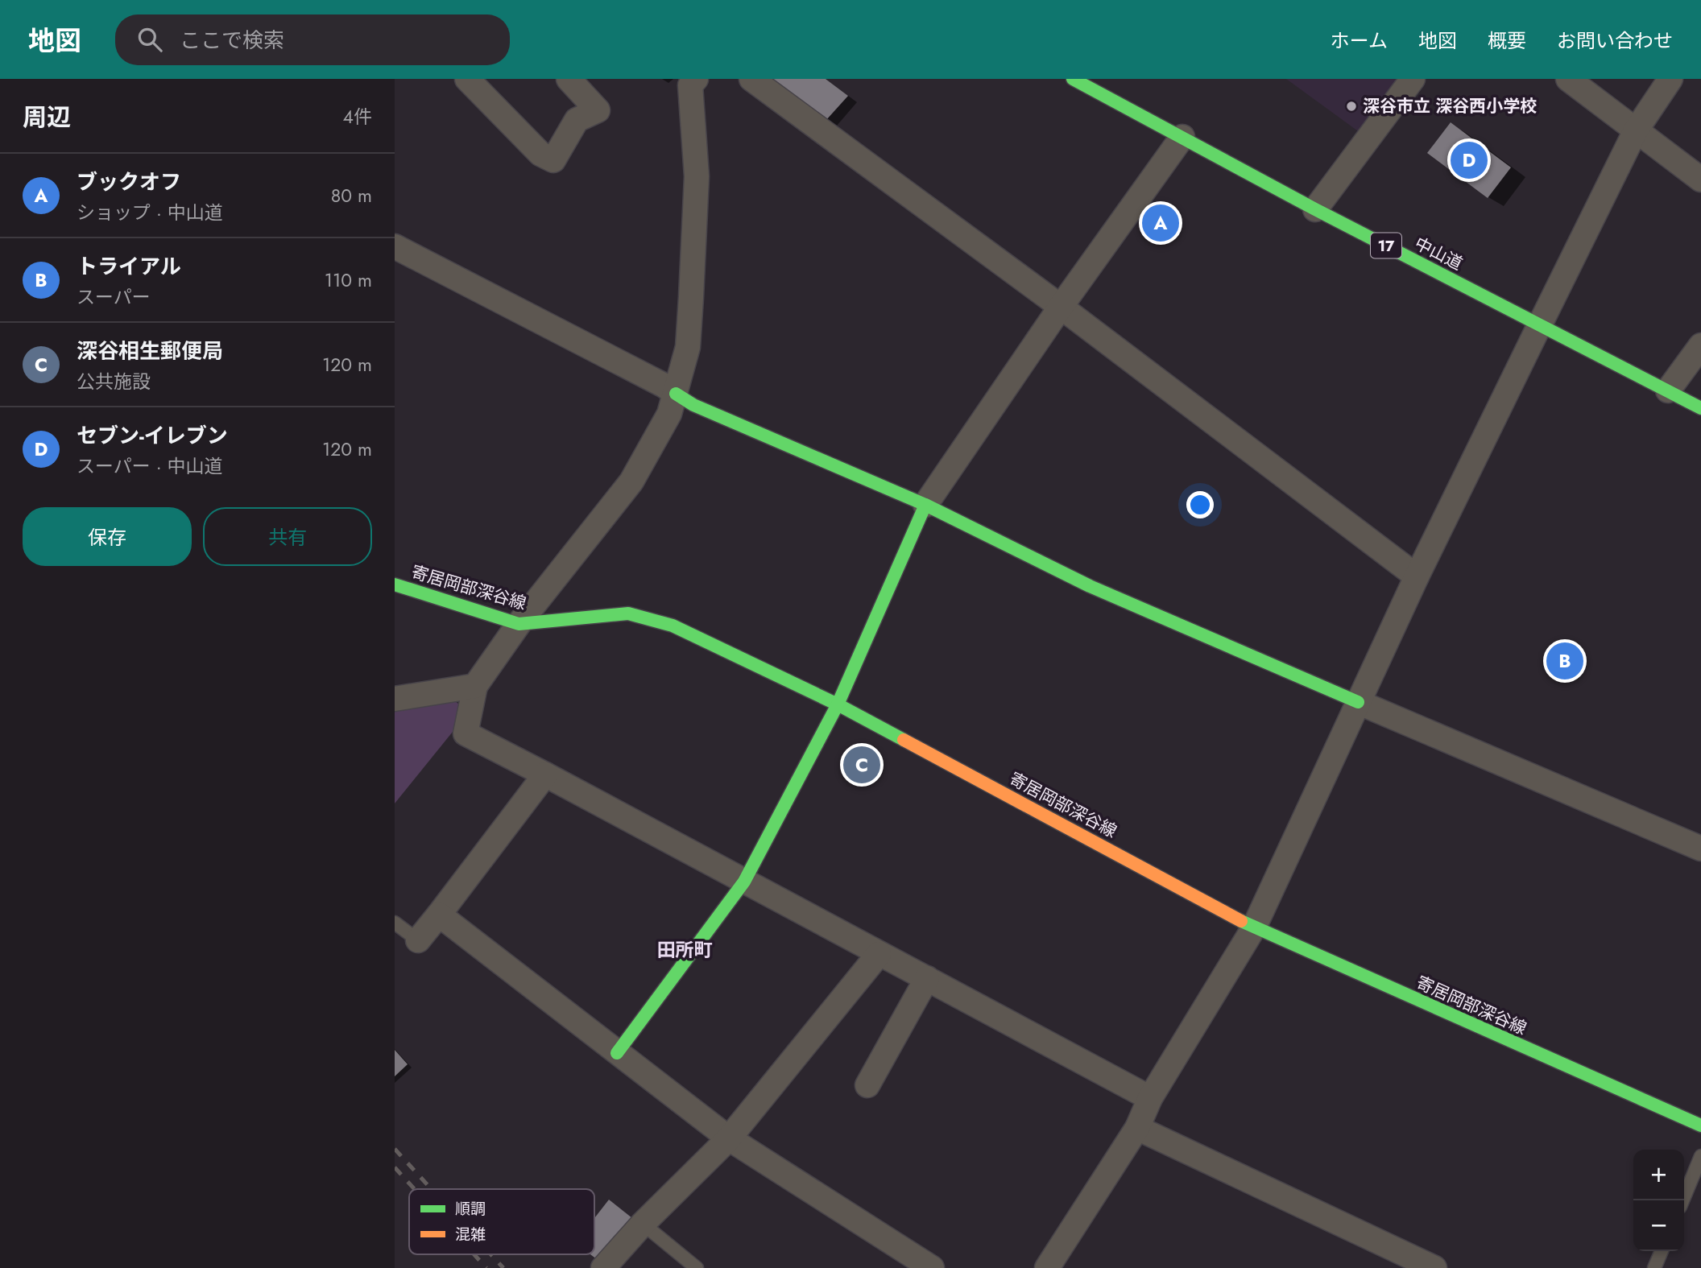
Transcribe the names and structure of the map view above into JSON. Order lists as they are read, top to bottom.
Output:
{
  "streets": {
    "main road": ["17", "中山道", "寄居岡部深谷線"]
  },
  "districts": ["田所町"],
  "places": ["深谷市立 深谷西小学校"],
  "legend": ["順調", "混雑"],
  "page": {
    "header": "地図",
    "search": "ここで検索",
    "nav": [
      "ホーム",
      "地図",
      "概要",
      "お問い合わせ"
    ],
    "heading": ["周辺", "4件"],
    "pins": [
      "D",
      "A",
      "B",
      "C"
    ],
    "list": [
      {
        "mark": "A",
        "name": "ブックオフ",
        "note": "ショップ · 中山道",
        "value": "80 m"
      },
      {
        "mark": "B",
        "name": "トライアル",
        "note": "スーパー",
        "value": "110 m"
      },
      {
        "mark": "C",
        "name": "深谷相生郵便局",
        "note": "公共施設",
        "value": "120 m"
      },
      {
        "mark": "D",
        "name": "セブン-イレブン",
        "note": "スーパー · 中山道",
        "value": "120 m"
      }
    ],
    "buttons": ["保存", "共有"],
    "map_buttons": ["+", "−"]
  }
}
